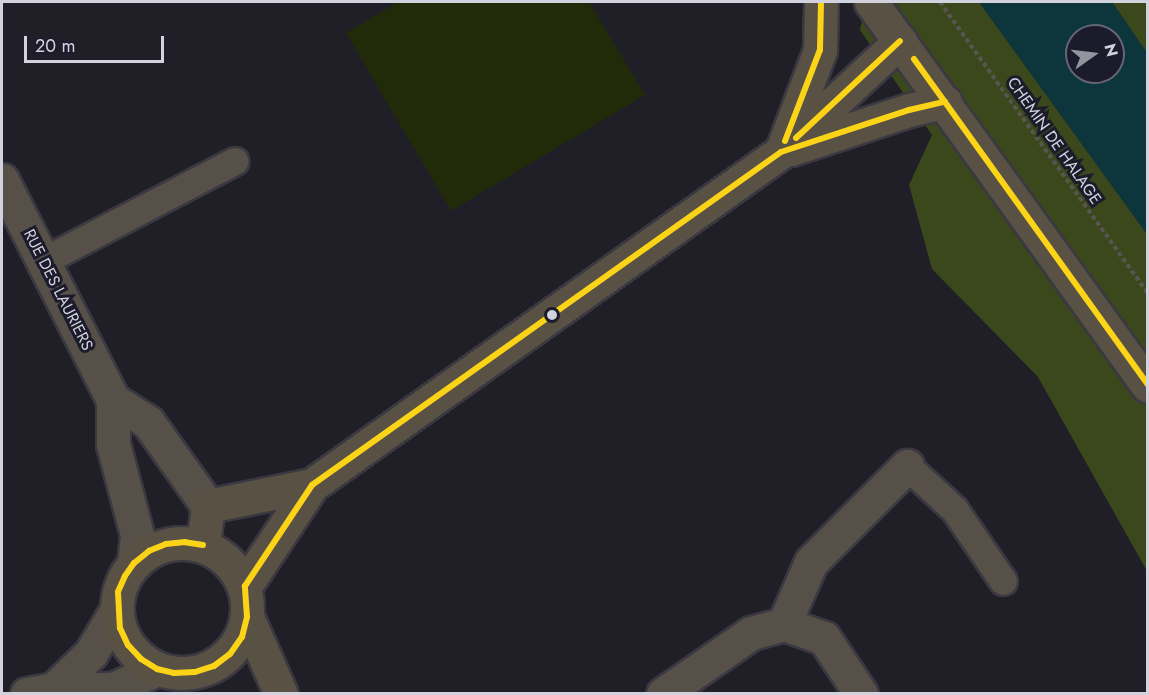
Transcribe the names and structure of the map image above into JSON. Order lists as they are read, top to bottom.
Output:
{
  "streets": {
    "street": ["RUE DES LAURIERS"],
    "path": ["CHEMIN DE HALAGE"]
  },
  "scale_bar": "20 m",
  "north": "right"
}
